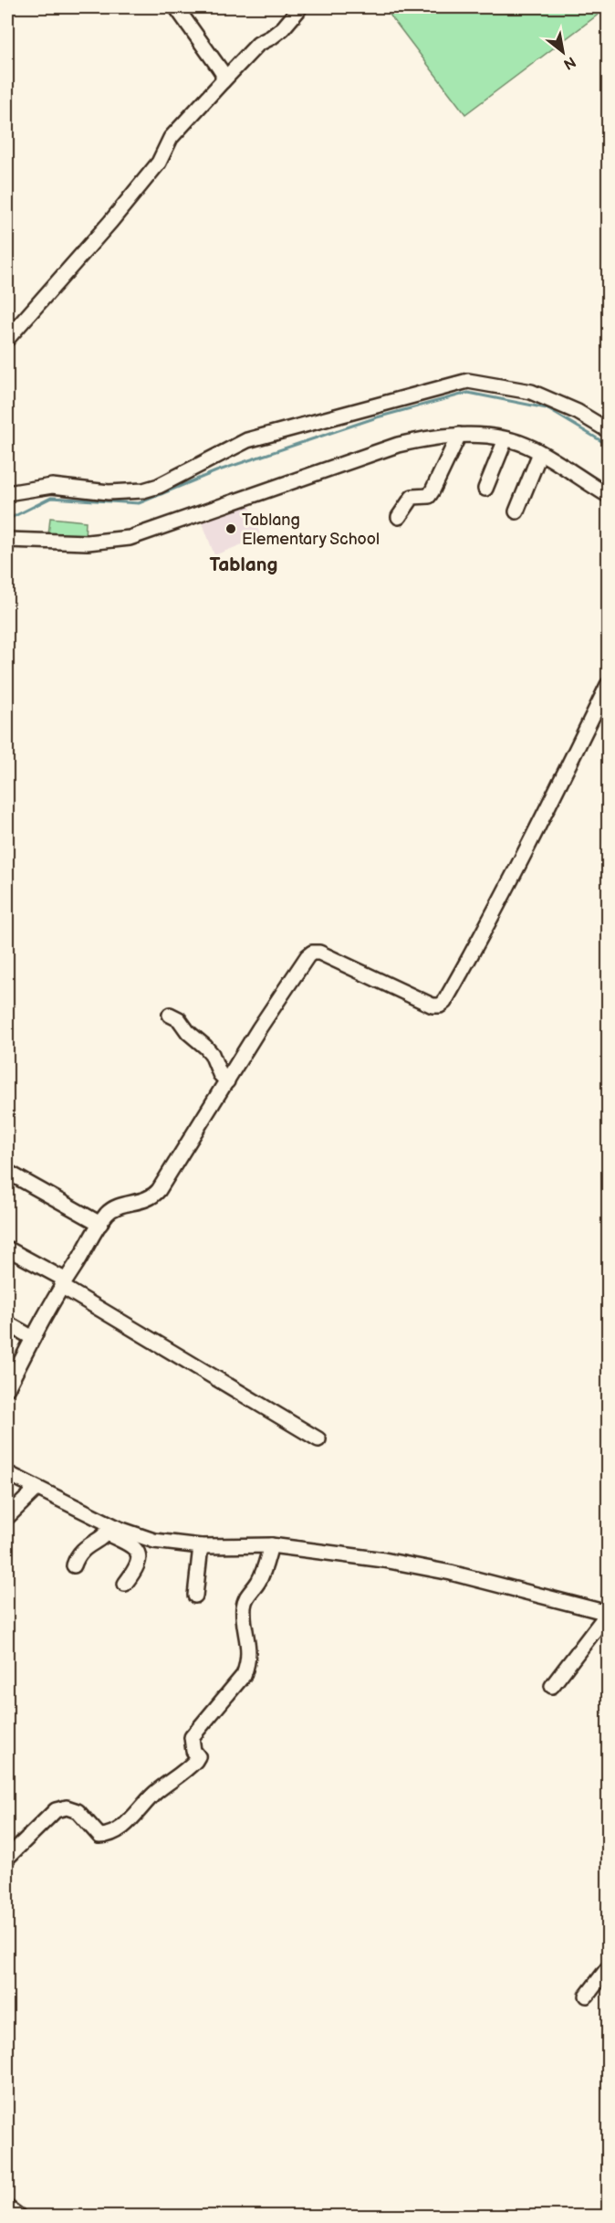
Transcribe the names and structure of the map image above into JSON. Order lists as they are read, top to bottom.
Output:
{
  "districts": ["Tablang"],
  "places": ["Tablang Elementary School"],
  "north": "bottom right"
}
